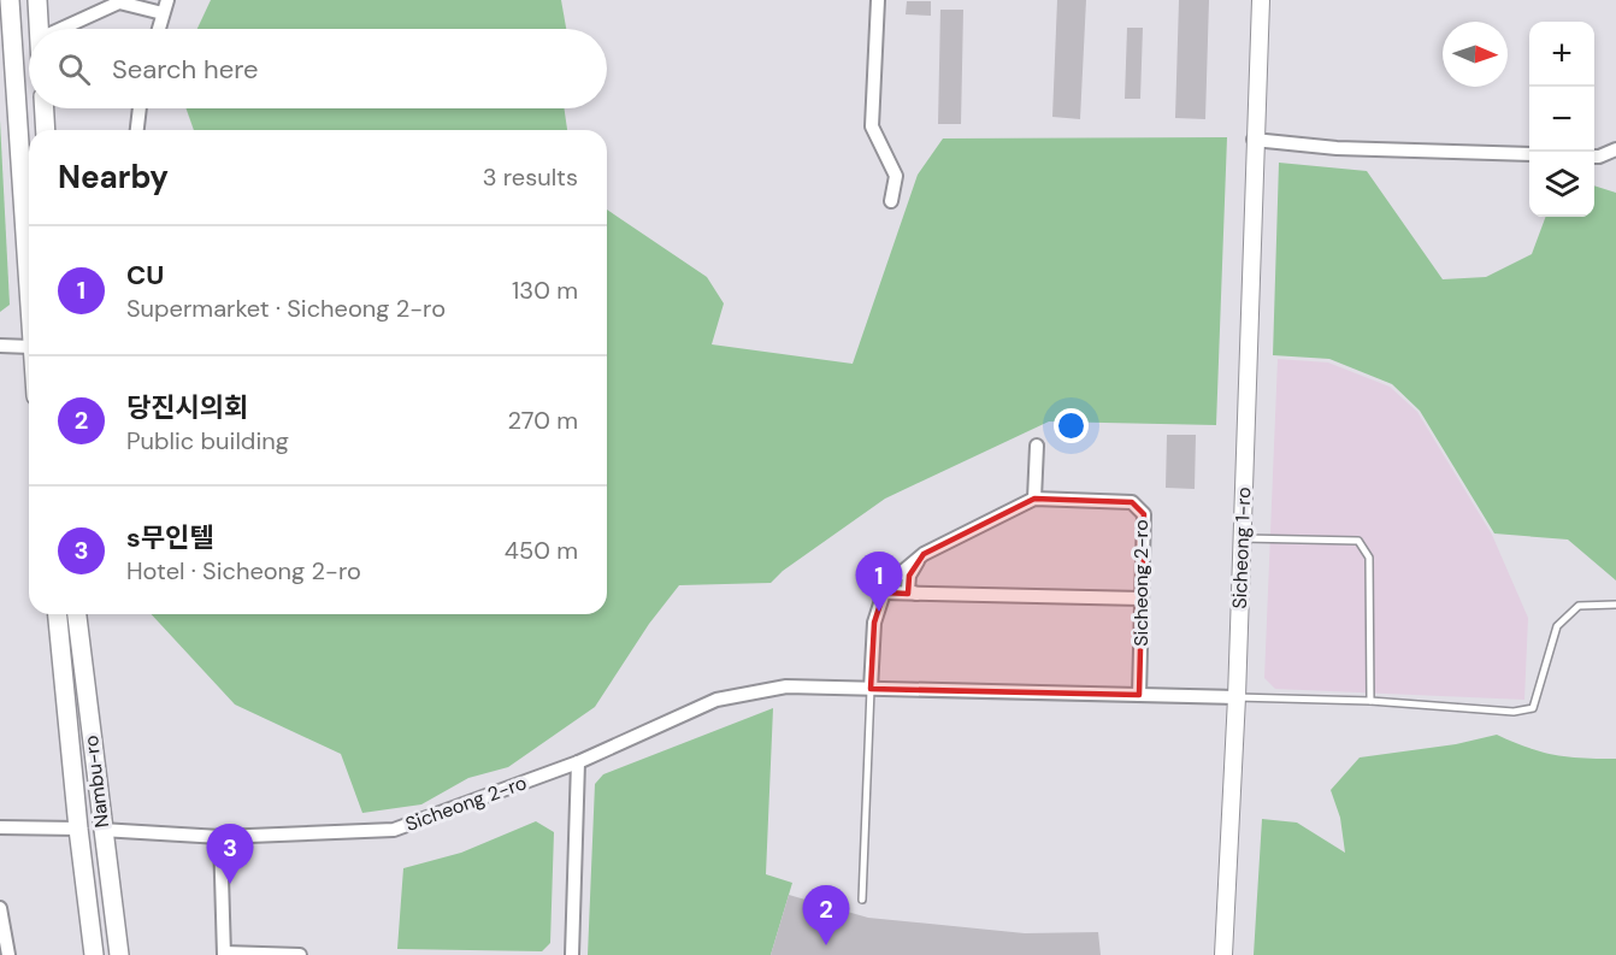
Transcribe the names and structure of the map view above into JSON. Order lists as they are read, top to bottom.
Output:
{
  "streets": {
    "main road": ["Nambu-ro"],
    "street": ["Sicheong 1-ro", "Sicheong 2-ro"]
  },
  "crossings": [
    ["Sicheong 1-ro", "Sicheong 2-ro"],
    ["Sicheong 2-ro", "Nambu-ro"]
  ],
  "north": "right",
  "page": {
    "map_buttons": ["+", "−"],
    "search": "Search here",
    "heading": ["Nearby", "3 results"],
    "list": [
      {
        "mark": "1",
        "name": "CU",
        "note": "Supermarket · Sicheong 2-ro",
        "value": "130 m"
      },
      {
        "mark": "2",
        "name": "당진시의회",
        "note": "Public building",
        "value": "270 m"
      },
      {
        "mark": "3",
        "name": "s무인텔",
        "note": "Hotel · Sicheong 2-ro",
        "value": "450 m"
      }
    ],
    "pins": ["1", "3", "2"]
  }
}
